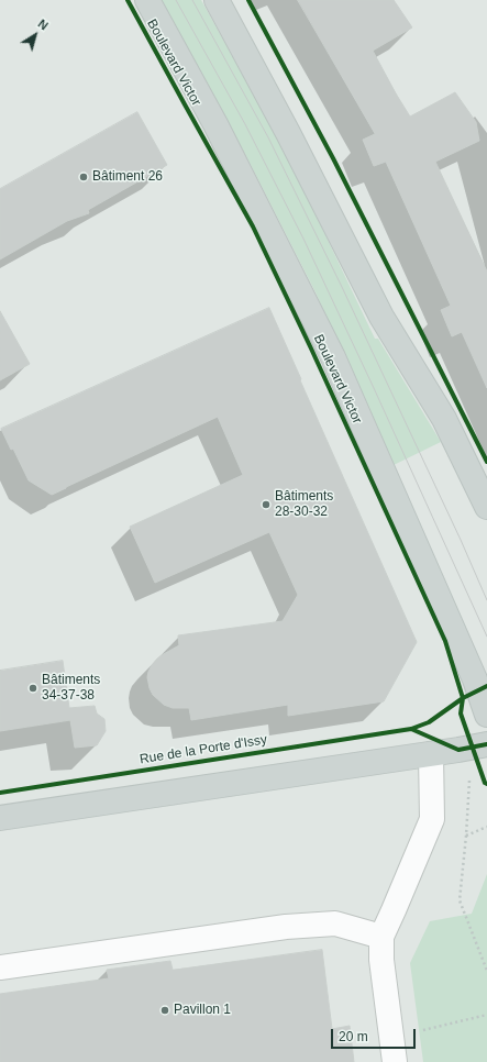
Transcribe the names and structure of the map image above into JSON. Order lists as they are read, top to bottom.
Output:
{
  "streets": {
    "main road": ["Boulevard Victor"],
    "cycle path": ["Rue de la Porte d'Issy"]
  },
  "places": [
    "Bâtiment 26",
    "Bâtiments 28-30-32",
    "Bâtiments 34-37-38",
    "Pavillon 1"
  ],
  "scale_bar": "20 m",
  "north": "top right"
}
